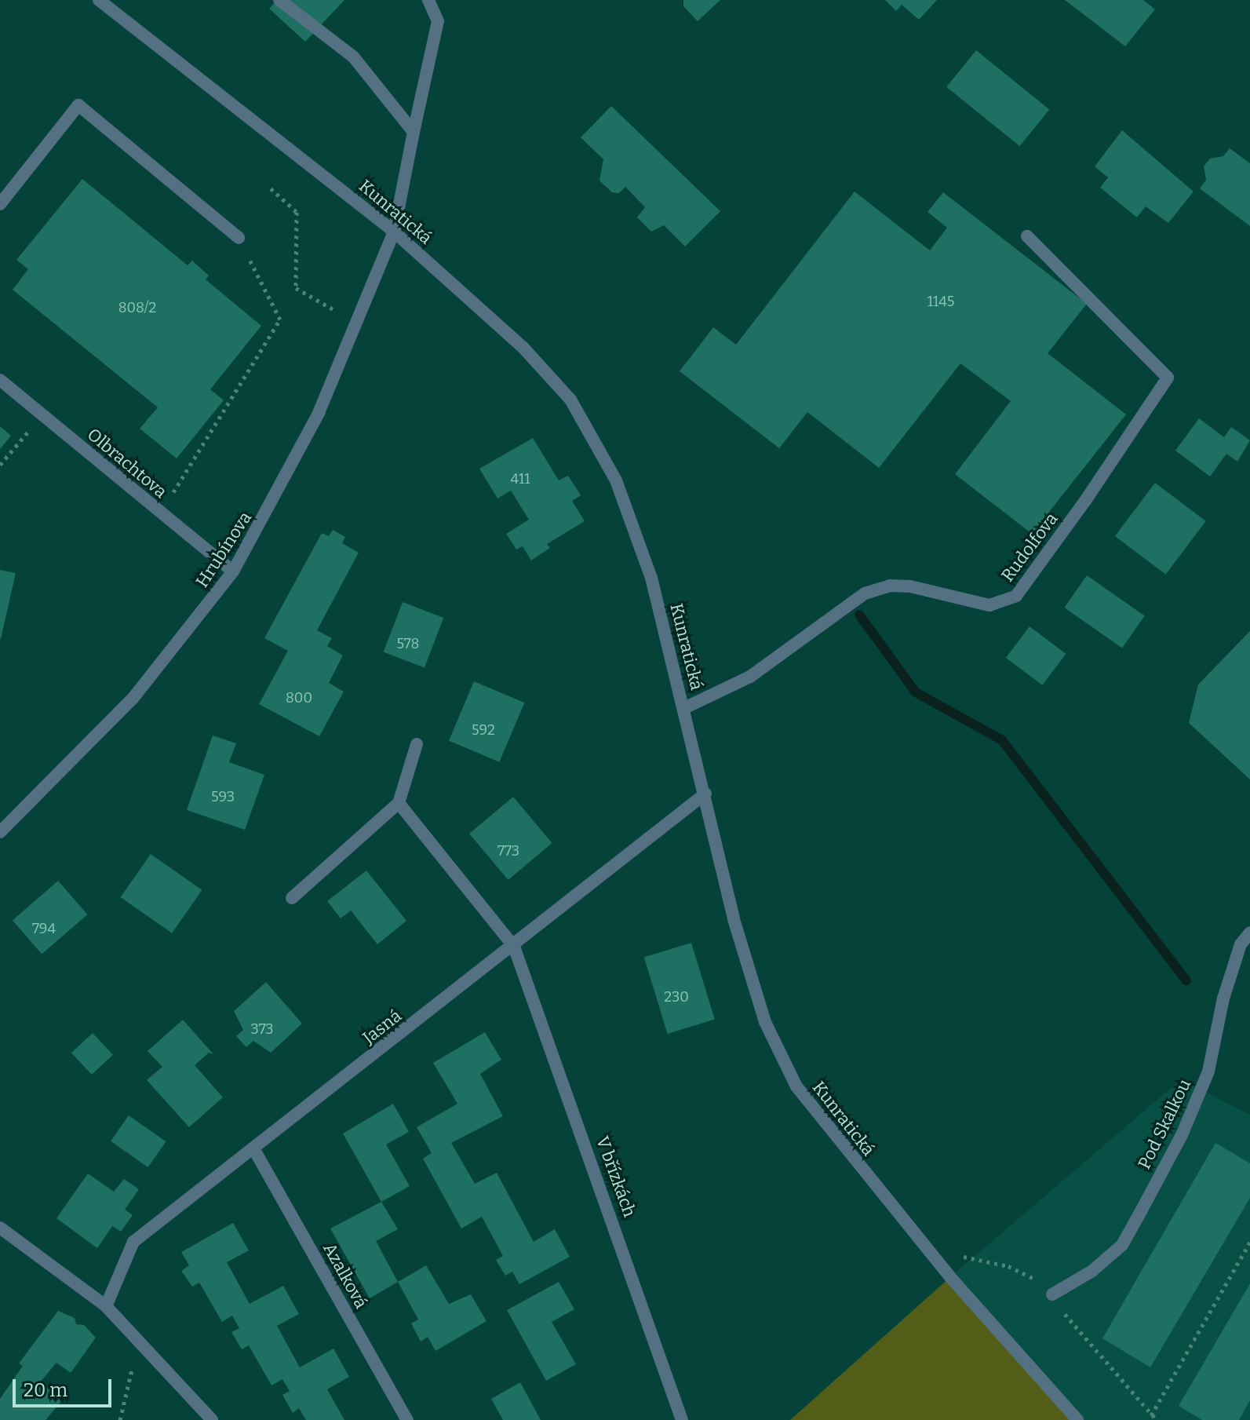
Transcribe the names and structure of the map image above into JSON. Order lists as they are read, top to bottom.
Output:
{
  "streets": {
    "street": [
      "Kunratická",
      "Olbrachtova",
      "Rudolfova",
      "Hrubínova",
      "Jasná",
      "Pod Skalkou",
      "V břízkách",
      "Azalková"
    ]
  },
  "crossings": [
    ["Kunratická", "Rudolfova"],
    ["Kunratická", "Hrubínova"],
    ["Kunratická", "Jasná"],
    ["Olbrachtova", "Hrubínova"],
    ["Jasná", "V břízkách"],
    ["Jasná", "Azalková"]
  ],
  "house_numbers": [
    "1145",
    "808/2",
    "411",
    "578",
    "800",
    "592",
    "593",
    "773",
    "794",
    "230",
    "373"
  ],
  "scale_bar": "20 m"
}
